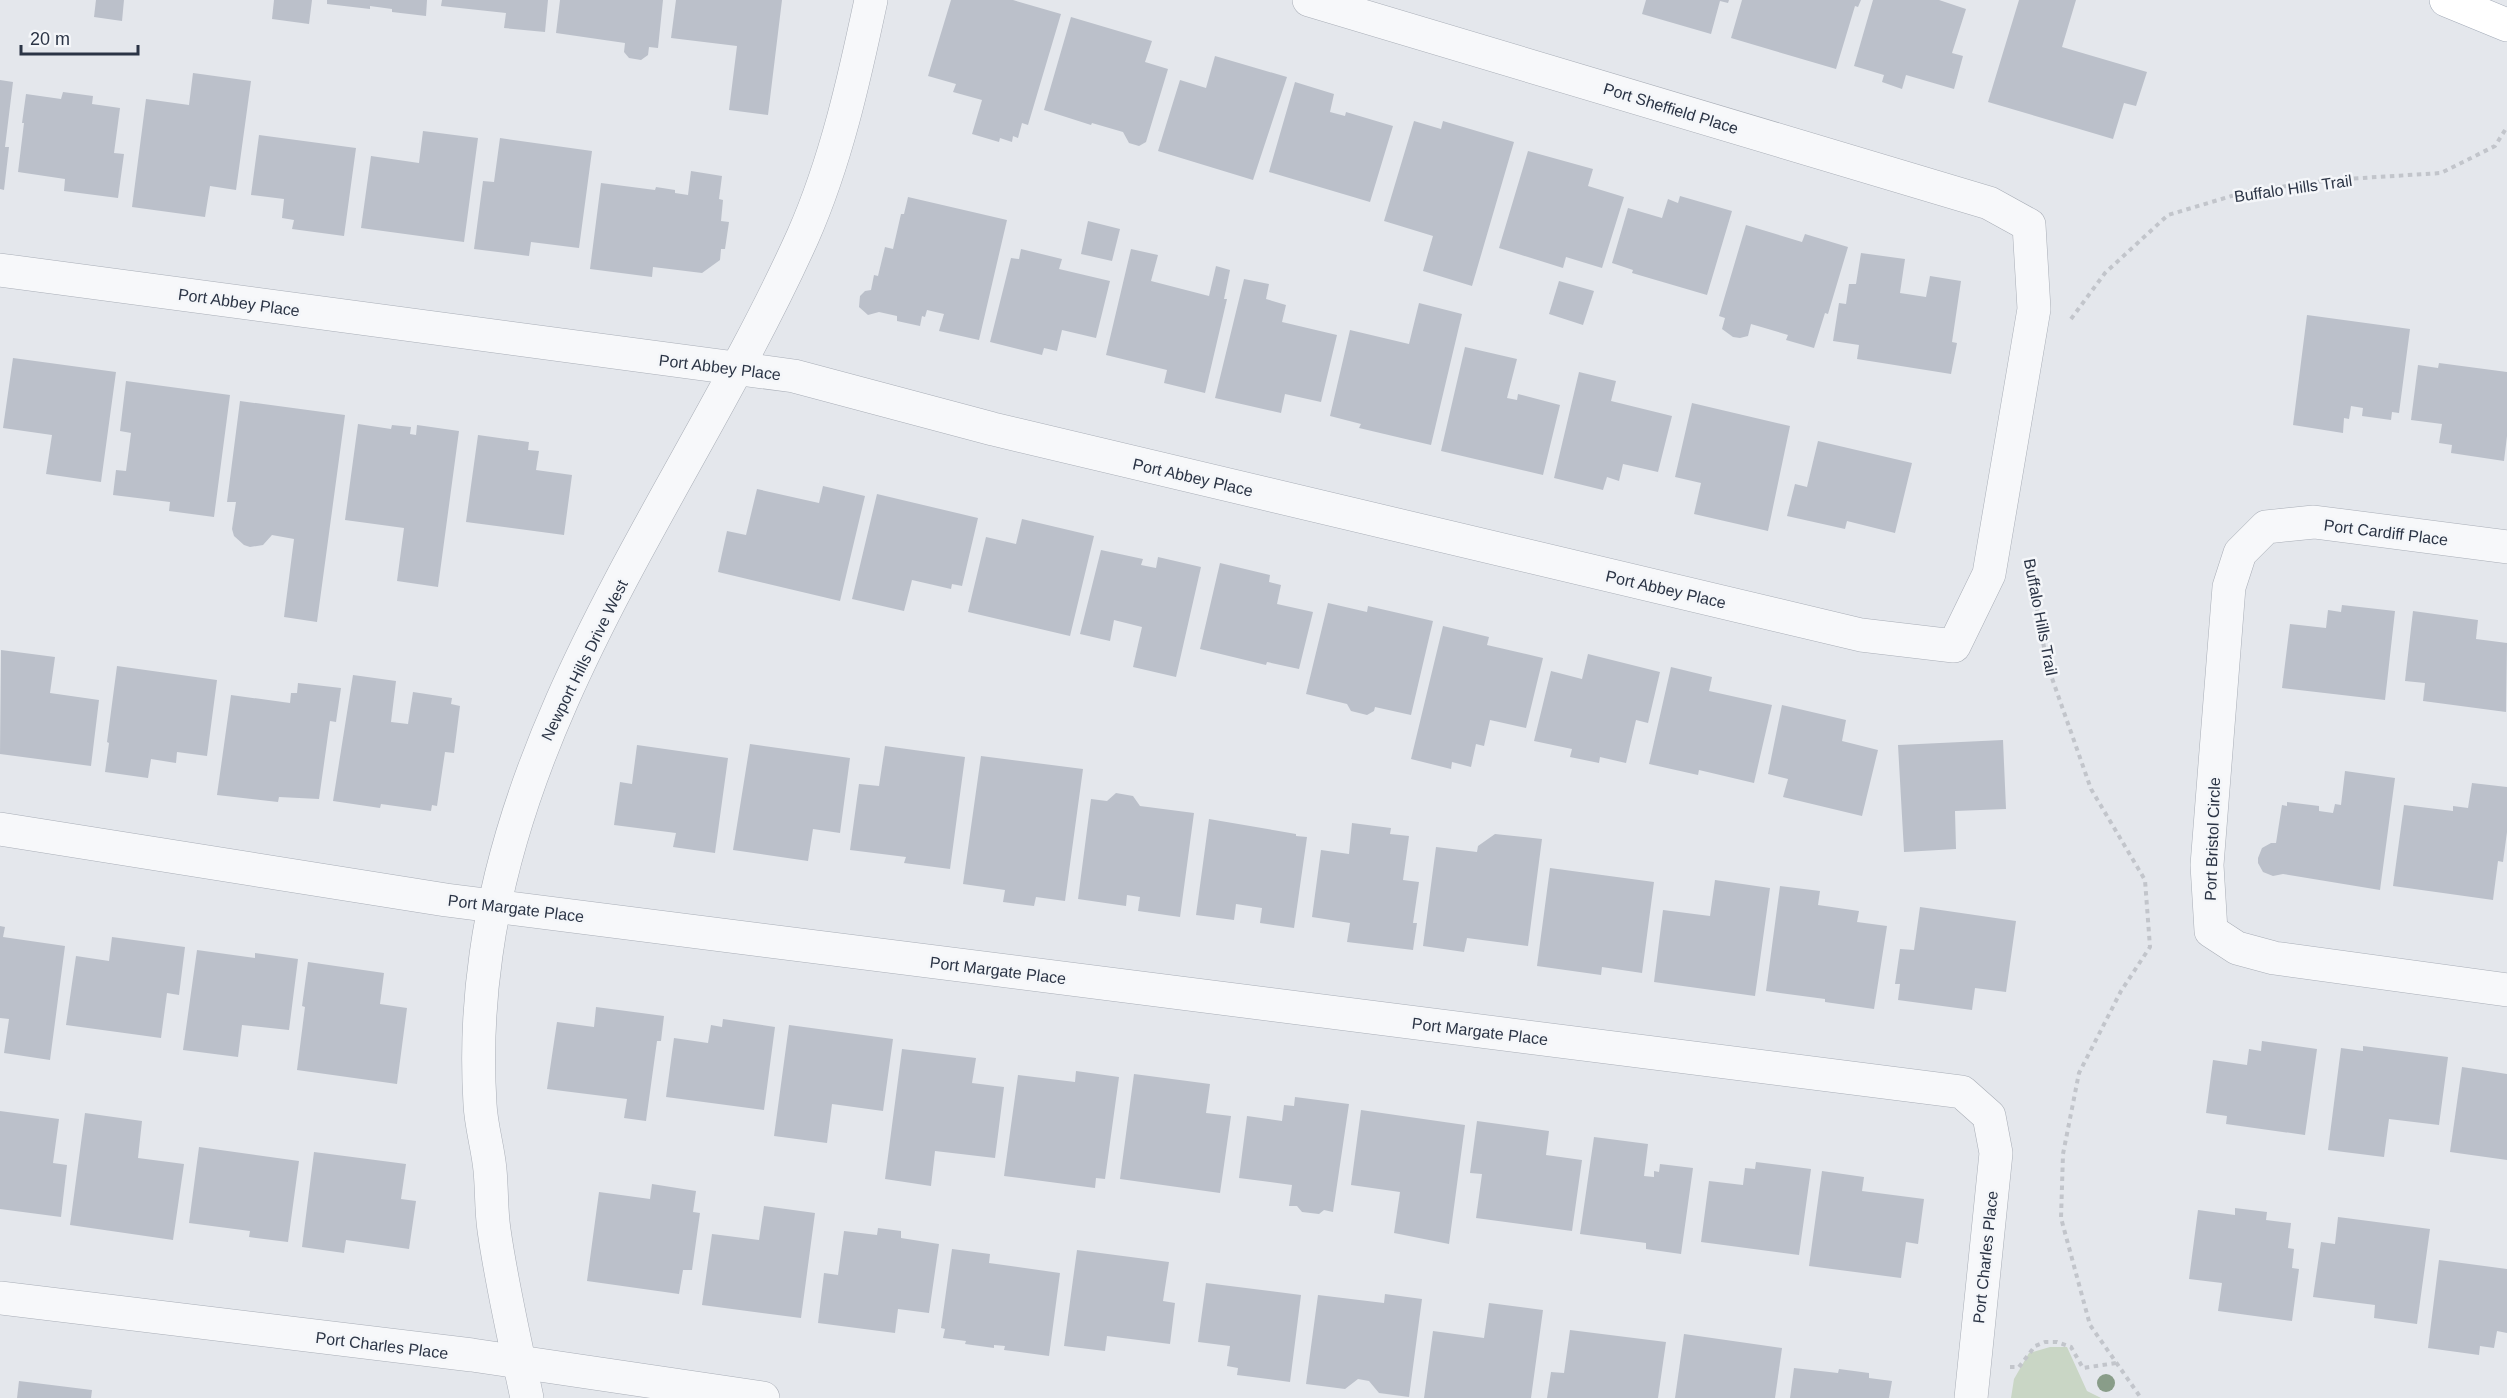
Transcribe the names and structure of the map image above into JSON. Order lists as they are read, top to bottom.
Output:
{
  "streets": {
    "street": [
      "Port Sheffield Place",
      "Port Abbey Place",
      "Port Cardiff Place",
      "Newport Hills Drive West",
      "Port Bristol Circle",
      "Port Margate Place",
      "Port Charles Place"
    ],
    "path": ["Buffalo Hills Trail"]
  },
  "crossings": [
    ["Port Sheffield Place", "Port Abbey Place"],
    ["Port Abbey Place", "Newport Hills Drive West"],
    ["Port Cardiff Place", "Port Bristol Circle"],
    ["Newport Hills Drive West", "Port Margate Place"],
    ["Newport Hills Drive West", "Port Charles Place"],
    ["Port Margate Place", "Port Charles Place"]
  ],
  "scale_bar": "20 m"
}
